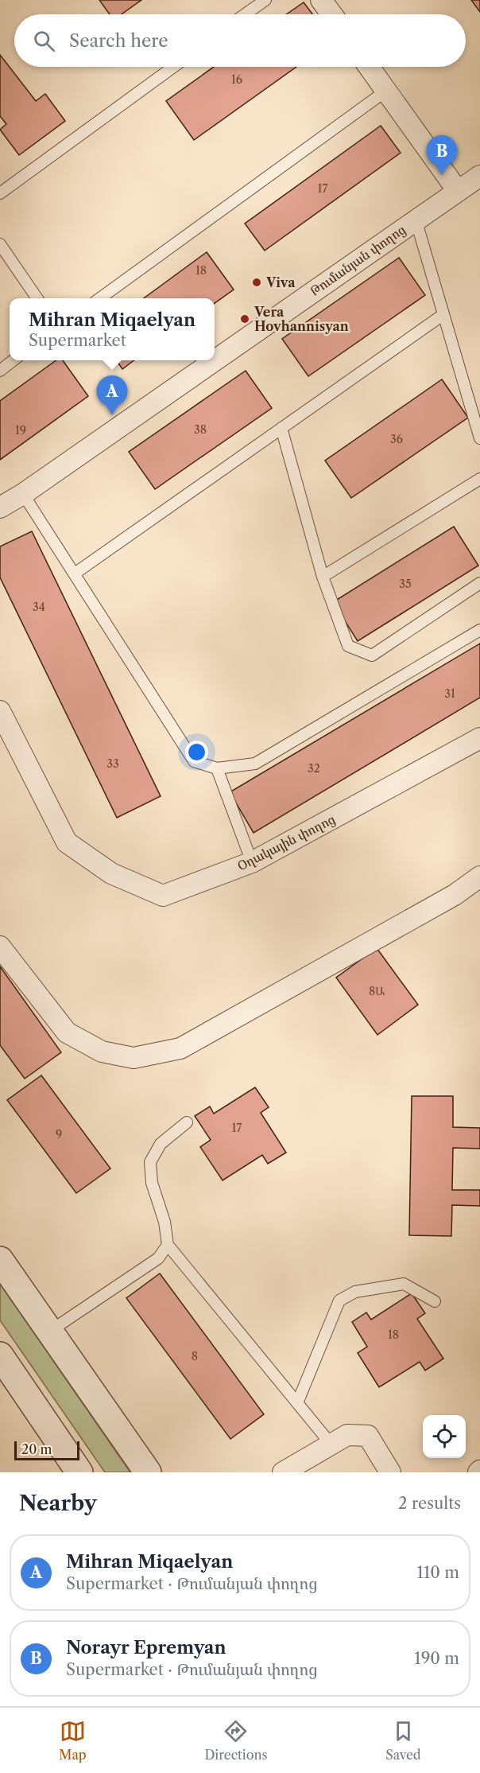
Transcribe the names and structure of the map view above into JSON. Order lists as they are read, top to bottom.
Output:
{
  "streets": {
    "street": ["Թումանյան փողոց", "Օղակային փողոց"]
  },
  "places": ["Viva", "Vera Hovhannisyan"],
  "house_numbers": [
    "16",
    "17",
    "18",
    "38",
    "19",
    "36",
    "35",
    "34",
    "31",
    "33",
    "32",
    "8Ա",
    "17",
    "9",
    "18",
    "8"
  ],
  "scale_bar": "20 m",
  "page": {
    "search": "Search here",
    "pins": ["B", "A"],
    "popup": ["Mihran Miqaelyan", "Supermarket"],
    "scale": "20 m",
    "heading": ["Nearby", "2 results"],
    "list": [
      {
        "mark": "A",
        "name": "Mihran Miqaelyan",
        "note": "Supermarket · Թումանյան փողոց",
        "value": "110 m"
      },
      {
        "mark": "B",
        "name": "Norayr Epremyan",
        "note": "Supermarket · Թումանյան փողոց",
        "value": "190 m"
      }
    ],
    "nav": ["Map", "Directions", "Saved"]
  }
}
